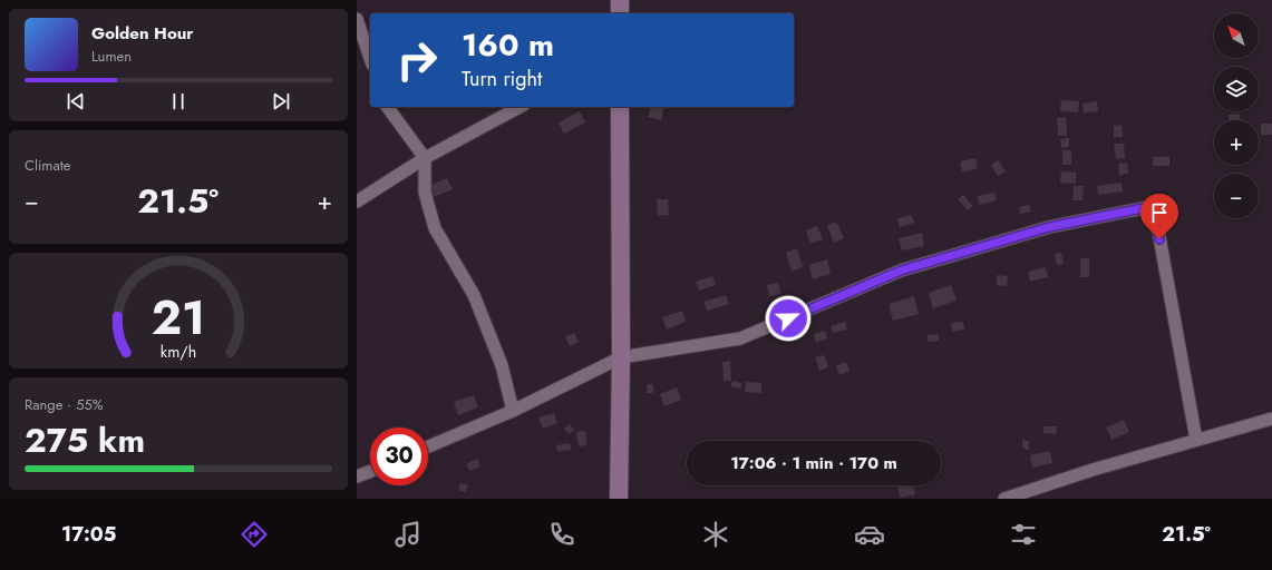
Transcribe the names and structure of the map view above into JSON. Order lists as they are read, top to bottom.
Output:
{
  "north": "top left",
  "page": {
    "map_buttons": ["+", "−"],
    "turn": ["160 m", "Turn right"],
    "song": ["Golden Hour", "Lumen"],
    "tile": [
      "Climate",
      ["Range · 55%", "275 km"]
    ],
    "heat": ["−", "21.5°", "+"],
    "limit": "30",
    "trip": "17:06 · 1 min · 170 m",
    "tabs": ["17:05", "21.5°"],
    "gauge": ["21", "km/h"]
  }
}
